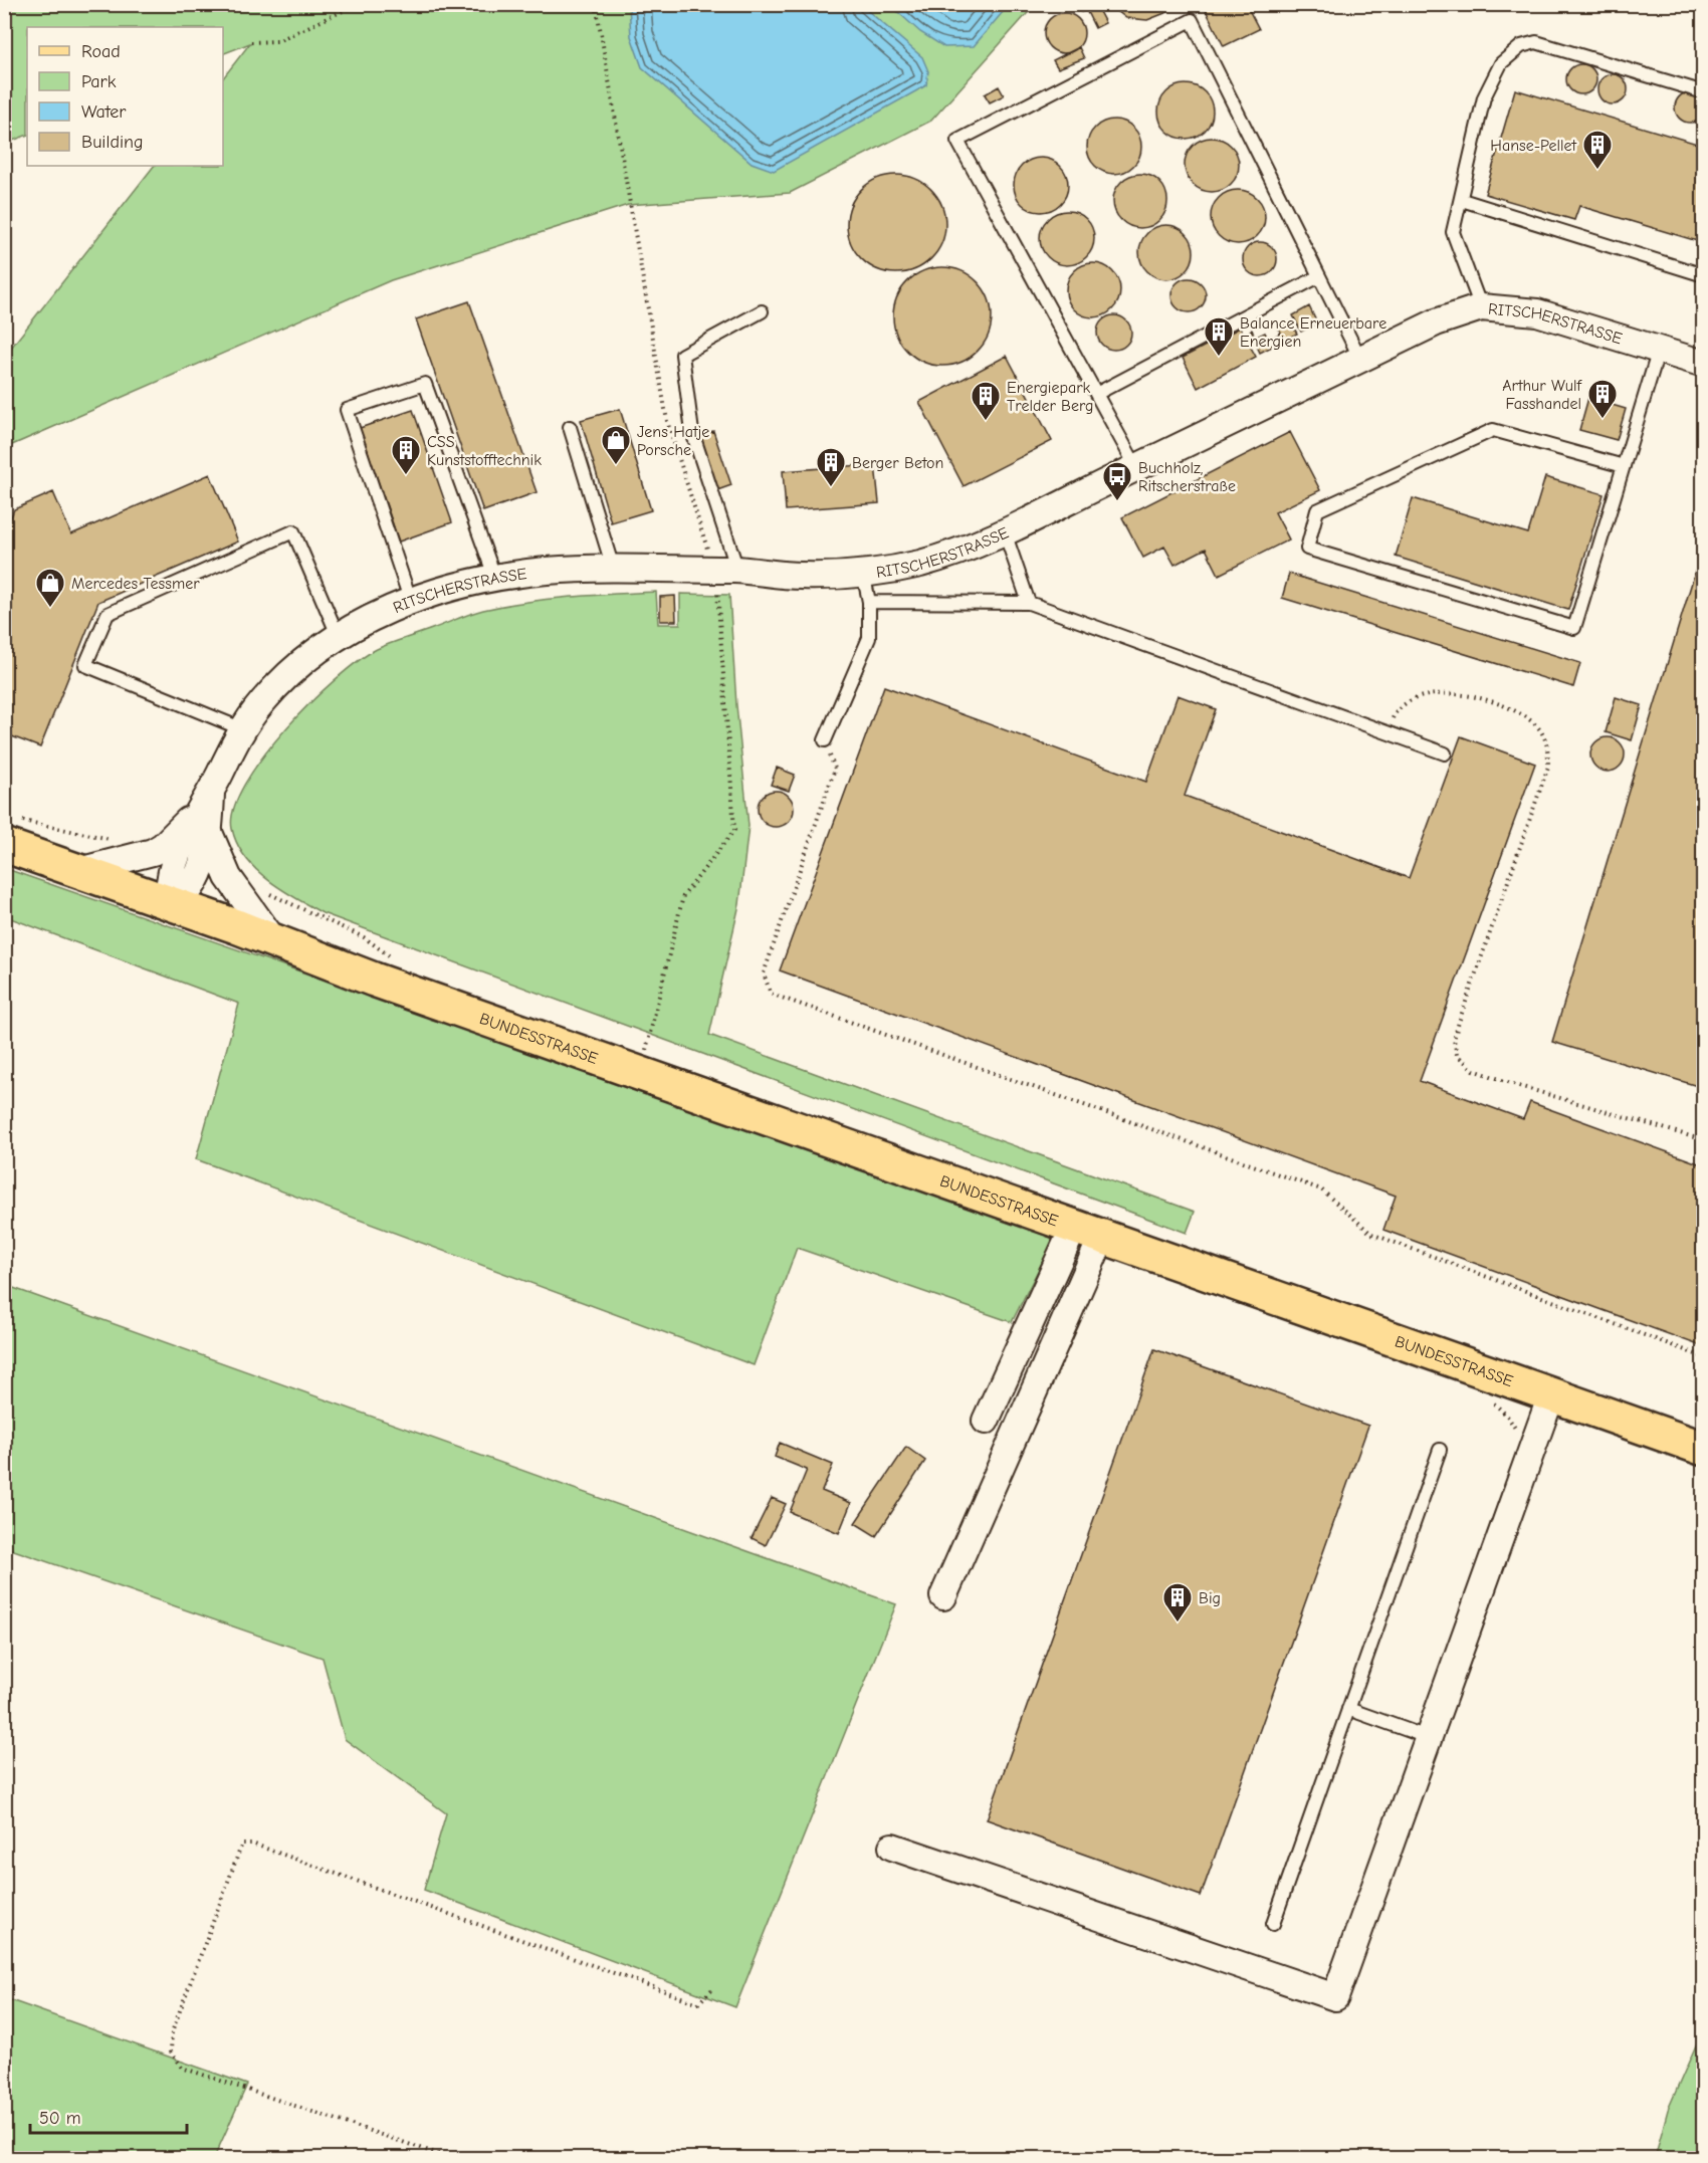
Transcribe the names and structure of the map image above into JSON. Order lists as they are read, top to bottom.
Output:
{
  "streets": {
    "main road": ["BUNDESSTRASSE"],
    "street": ["RITSCHERSTRASSE"]
  },
  "crossings": [
    ["RITSCHERSTRASSE", "BUNDESSTRASSE"]
  ],
  "places": {
    "building": [
      "Hanse-Pellet",
      "Balance Erneuerbare Energien",
      "Arthur Wulf Fasshandel",
      "Energiepark Trelder Berg",
      "CSS Kunststofftechnik",
      "Berger Beton",
      "Big"
    ],
    "shop": ["Jens Hatje Porsche", "Mercedes Tessmer"],
    "bus stop": ["Buchholz, Ritscherstraße"]
  },
  "legend": [
    "Road",
    "Park",
    "Water",
    "Building"
  ],
  "scale_bar": "50 m"
}
